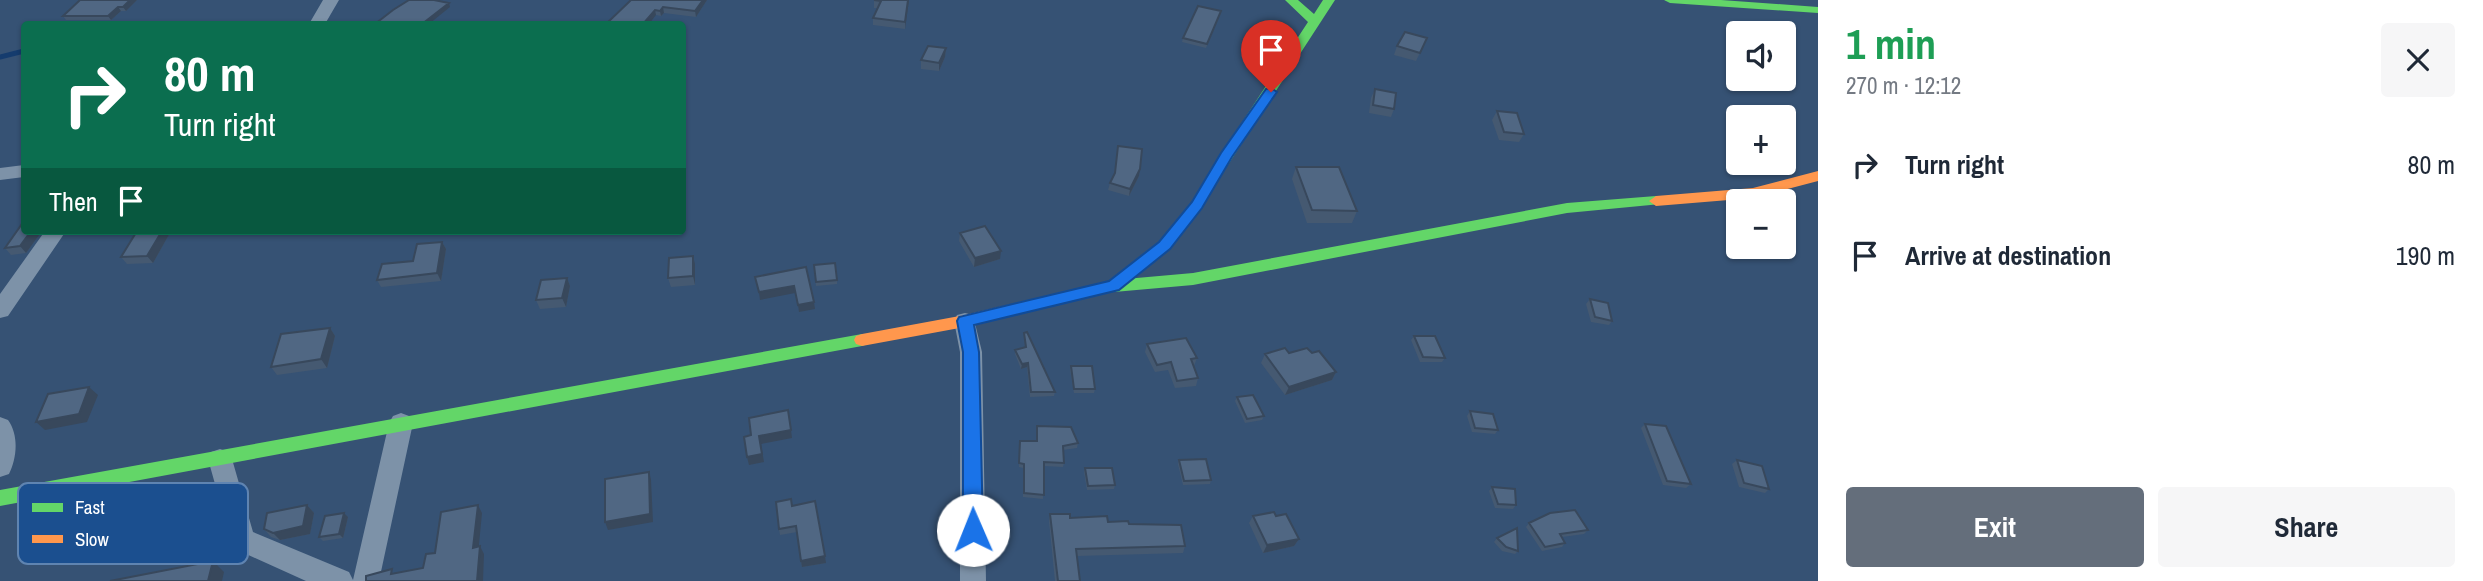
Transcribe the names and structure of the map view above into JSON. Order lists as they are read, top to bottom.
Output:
{
  "legend": ["Fast", "Slow"],
  "page": {
    "heading": ["1 min", "270 m · 12:12"],
    "map_buttons": ["+", "−"],
    "turn": ["80 m", "Turn right"],
    "list": [
      {
        "name": "Turn right",
        "value": "80 m"
      },
      {
        "name": "Arrive at destination",
        "value": "190 m"
      }
    ],
    "then": "Then",
    "buttons": ["Exit", "Share"]
  }
}
